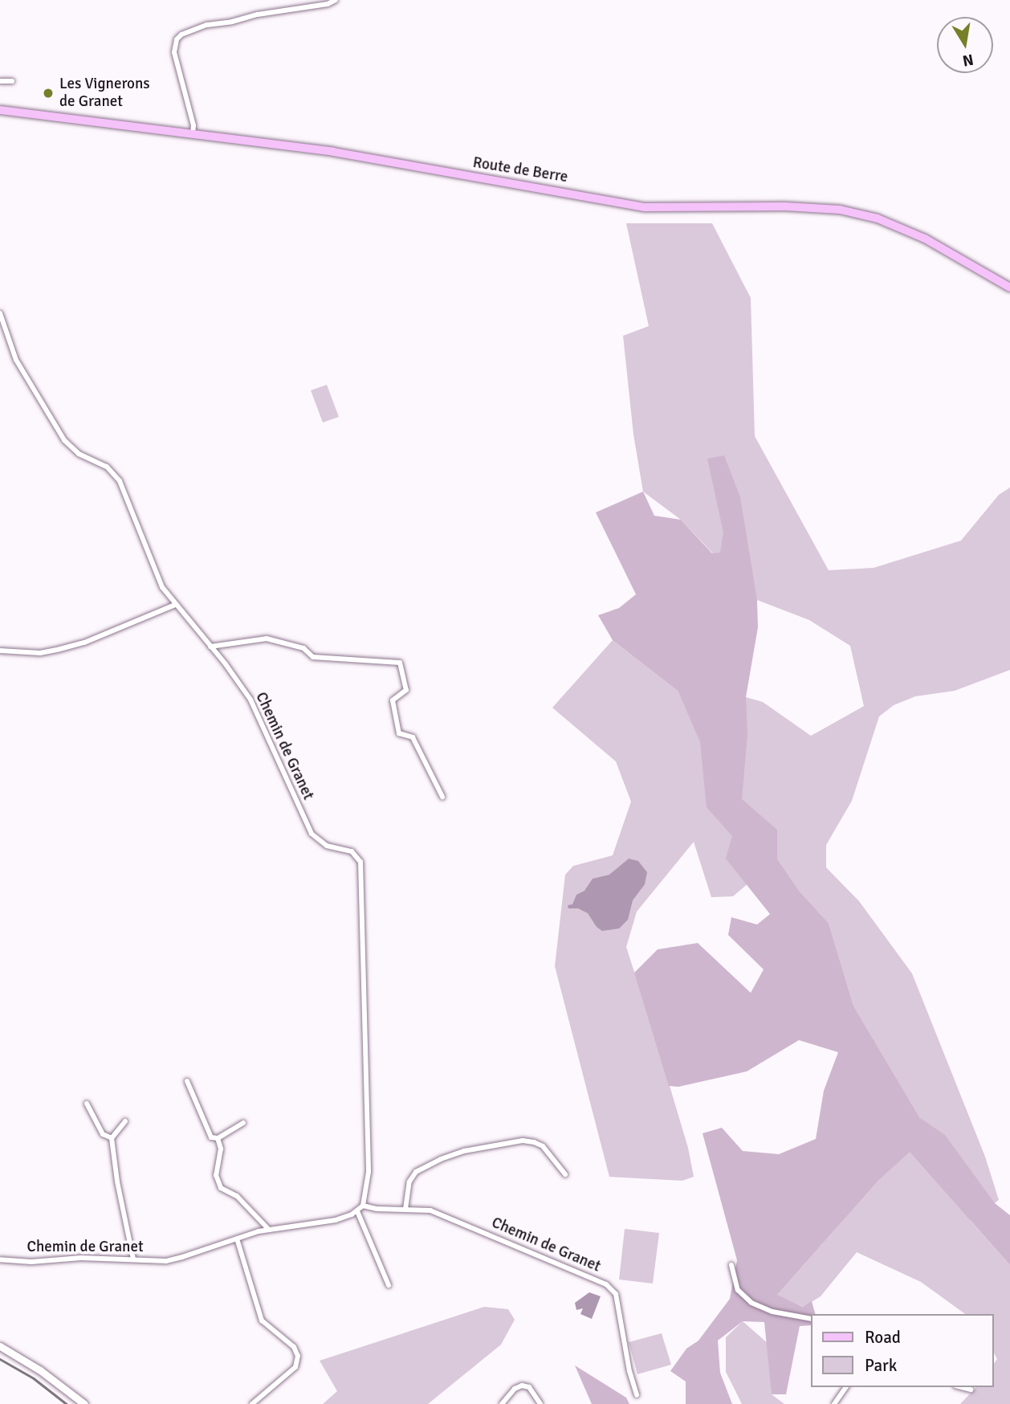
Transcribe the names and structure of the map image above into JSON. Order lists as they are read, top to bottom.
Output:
{
  "streets": {
    "main road": ["Route de Berre"],
    "street": ["Chemin de Granet"]
  },
  "places": ["Les Vignerons de Granet"],
  "legend": ["Road", "Park"],
  "north": "bottom"
}
